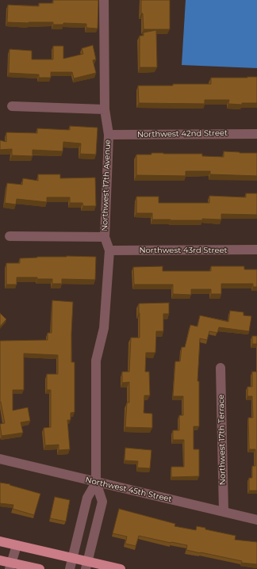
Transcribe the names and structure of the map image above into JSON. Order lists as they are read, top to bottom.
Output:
{
  "streets": {
    "street": [
      "Northwest 42nd Street",
      "Northwest 17th Avenue",
      "Northwest 43rd Street",
      "Northwest 17th Terrace",
      "Northwest 45th Street"
    ]
  },
  "crossings": [
    ["Northwest 42nd Street", "Northwest 17th Avenue"],
    ["Northwest 17th Avenue", "Northwest 43rd Street"],
    ["Northwest 17th Avenue", "Northwest 45th Street"],
    ["Northwest 17th Terrace", "Northwest 45th Street"]
  ]
}
